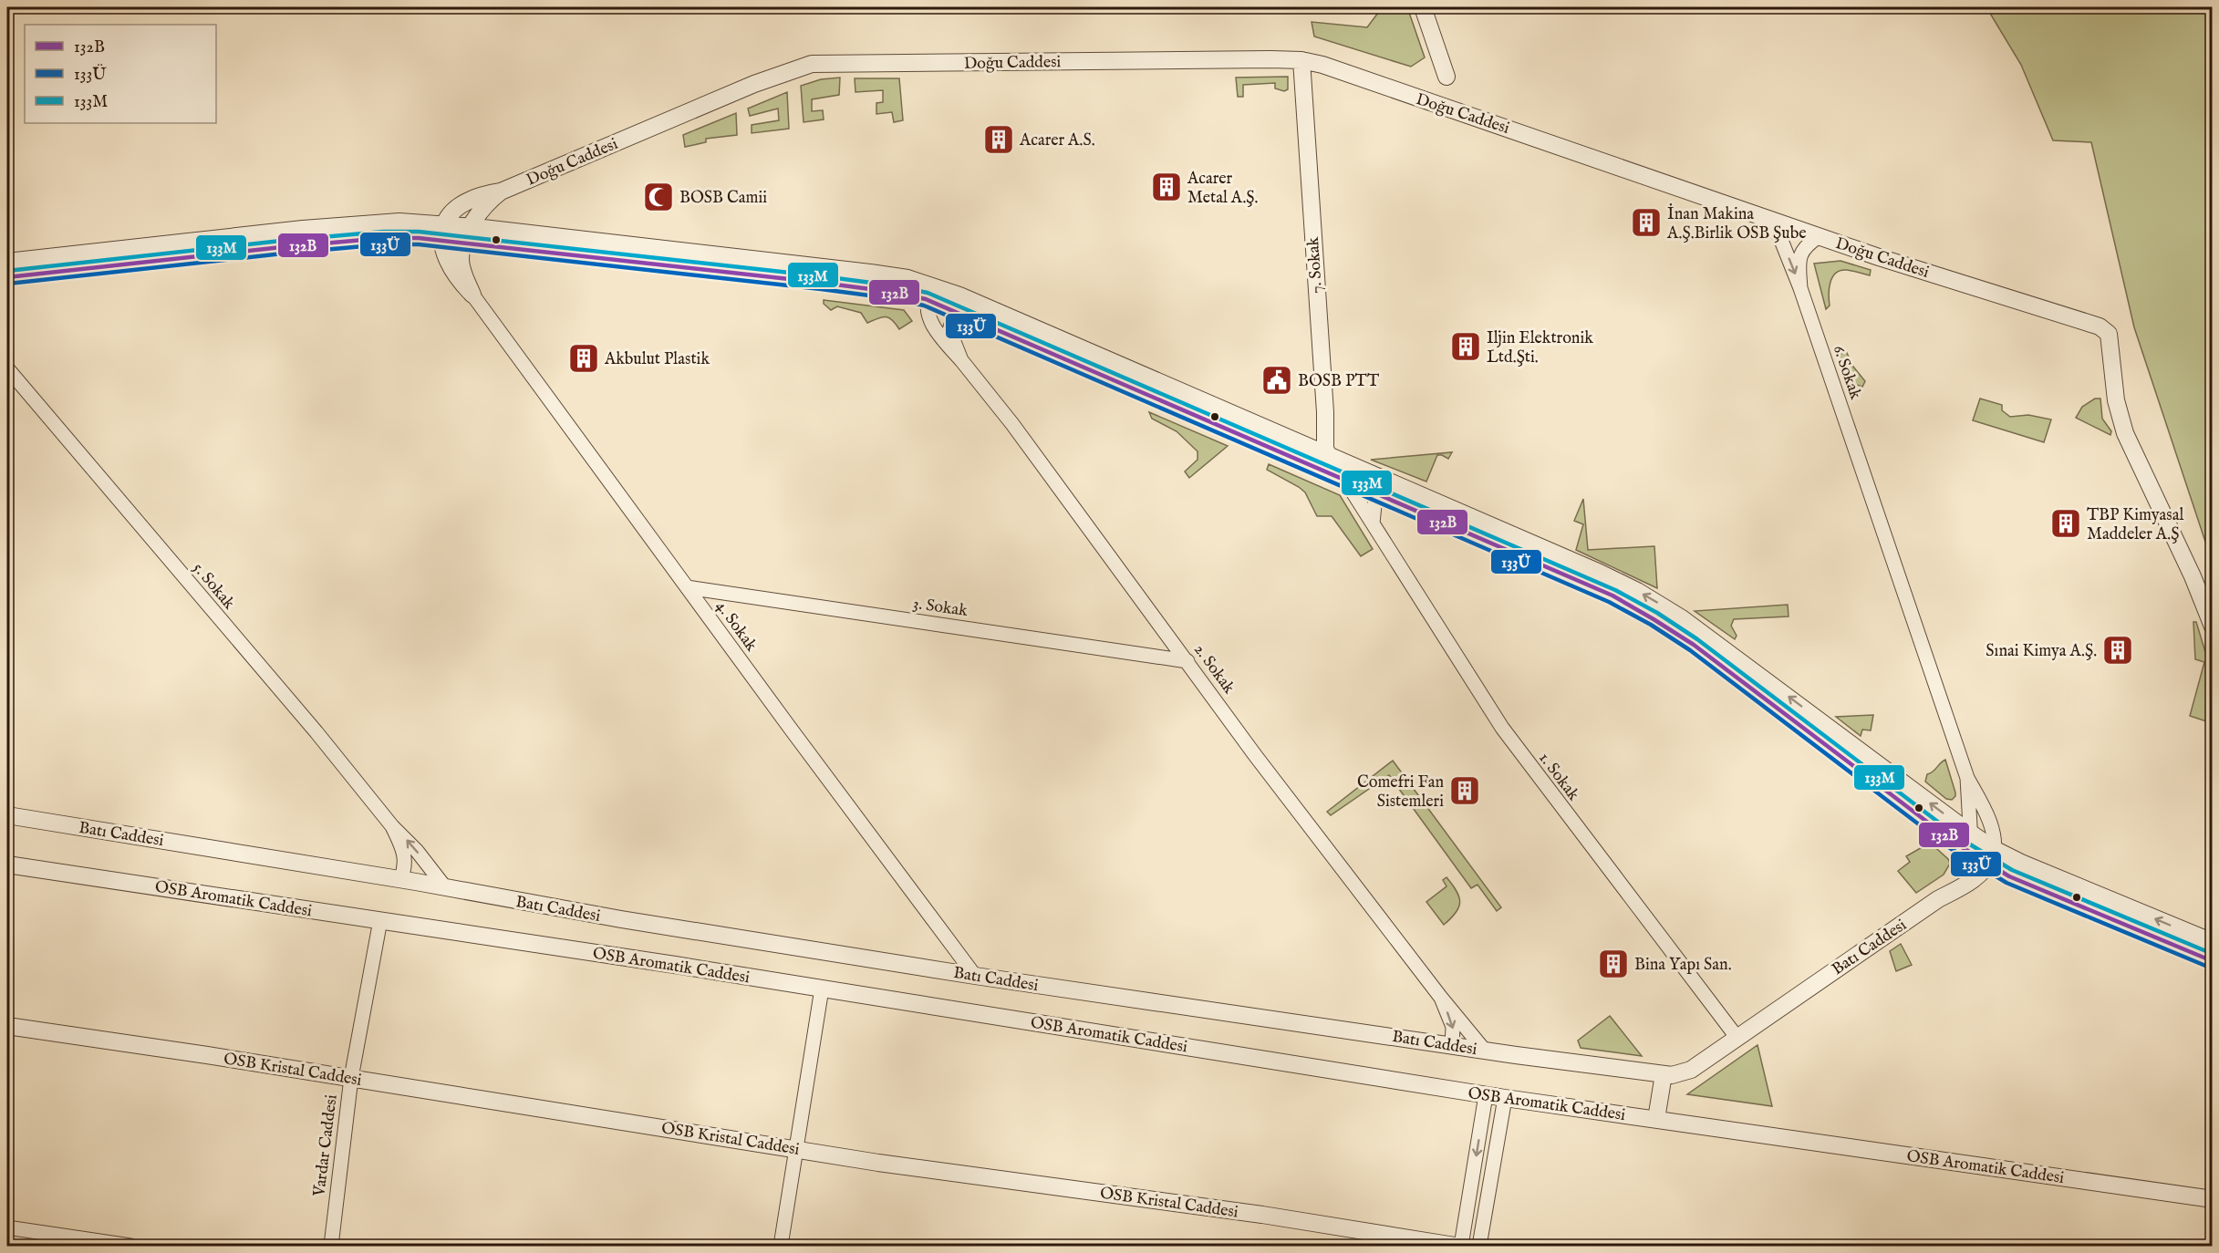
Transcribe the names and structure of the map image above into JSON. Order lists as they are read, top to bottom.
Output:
{
  "streets": {
    "street": [
      "Doğu Caddesi",
      "7. Sokak",
      "6. Sokak",
      "5. Sokak",
      "3. Sokak",
      "4. Sokak",
      "2. Sokak",
      "1. Sokak",
      "Batı Caddesi",
      "OSB Aromatik Caddesi",
      "OSB Kristal Caddesi",
      "Vardar Caddesi"
    ]
  },
  "crossings": [
    ["Doğu Caddesi", "7. Sokak"],
    ["Doğu Caddesi", "6. Sokak"],
    ["7. Sokak", "1. Sokak"],
    ["6. Sokak", "Batı Caddesi"],
    ["5. Sokak", "Batı Caddesi"],
    ["3. Sokak", "4. Sokak"],
    ["3. Sokak", "2. Sokak"],
    ["4. Sokak", "Batı Caddesi"],
    ["2. Sokak", "Batı Caddesi"],
    ["1. Sokak", "Batı Caddesi"],
    ["OSB Aromatik Caddesi", "Vardar Caddesi"],
    ["OSB Kristal Caddesi", "Vardar Caddesi"]
  ],
  "places": {
    "building": [
      "Acarer A.S.",
      "Acarer Metal A.Ş.",
      "İnan Makina A.Ş.Birlik OSB Şube",
      "Iljin Elektronik Ltd.Şti.",
      "Akbulut Plastik",
      "TBP Kimyasal Maddeler A.Ş",
      "Sınai Kimya A.Ş.",
      "Comefri Fan Sistemleri",
      "Bina Yapı San."
    ],
    "mosque": ["BOSB Camii"],
    "public building": ["BOSB PTT"]
  },
  "lines": ["transit line 133M", "transit line 132B", "transit line 133Ü"],
  "legend": ["132B", "133Ü", "133M"]
}
